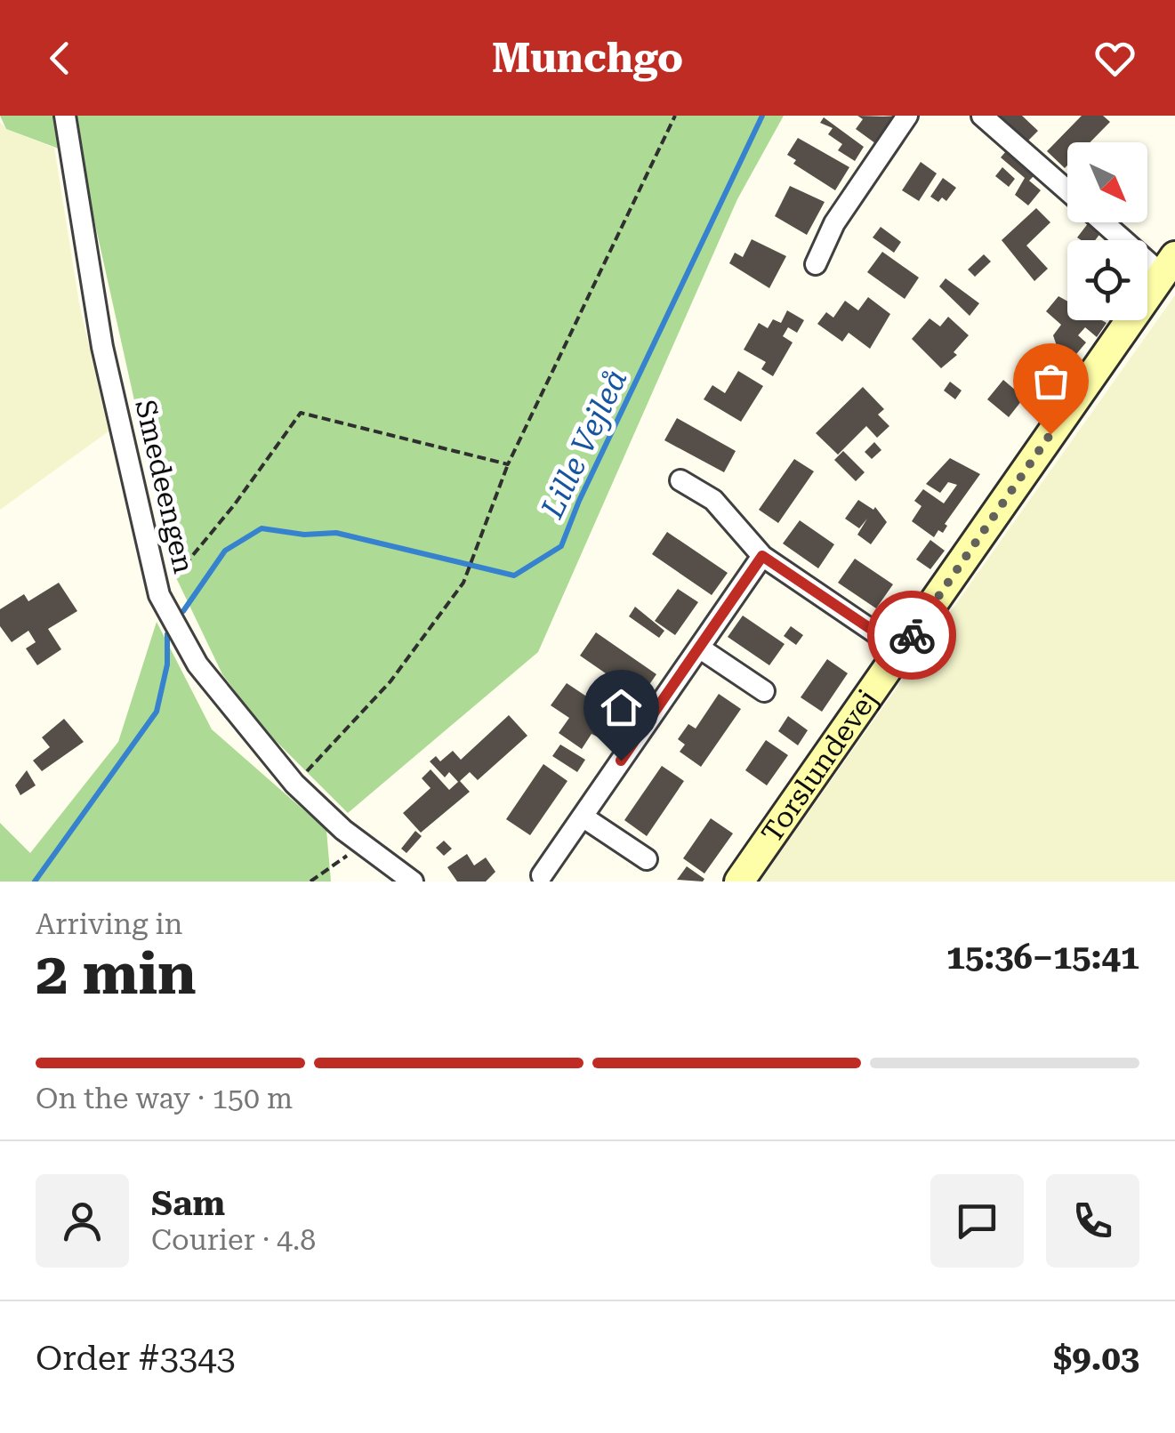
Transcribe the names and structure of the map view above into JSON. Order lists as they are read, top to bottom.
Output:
{
  "streets": {
    "street": ["Smedeengen", "Torslundevej"]
  },
  "water": ["Lille Vejleå"],
  "north": "bottom right",
  "page": {
    "header": "Munchgo",
    "heading": ["2 min", "Arriving in", "15:36–15:41"],
    "panel": [
      "Sam",
      "Courier · 4.8",
      "Order #3343",
      "$9.03"
    ],
    "bar": "On the way · 150 m"
  }
}
